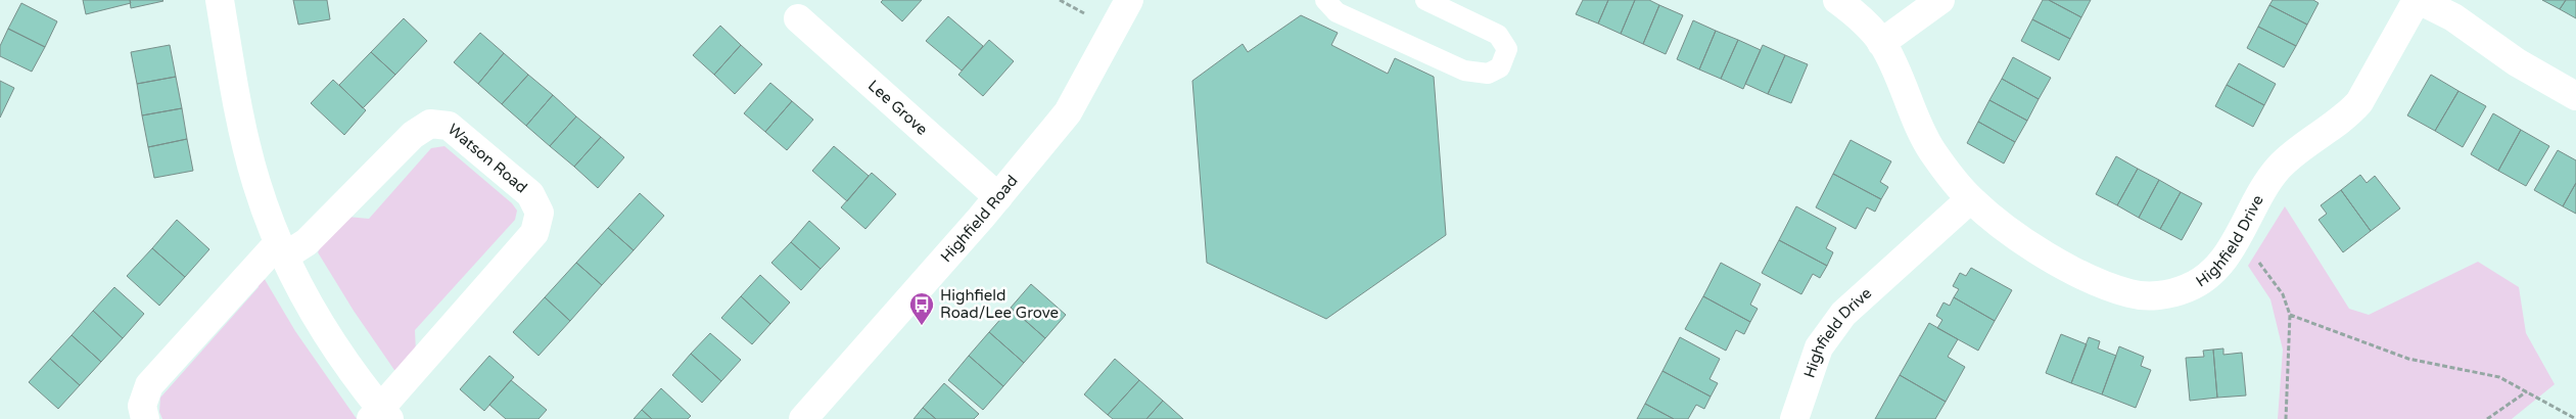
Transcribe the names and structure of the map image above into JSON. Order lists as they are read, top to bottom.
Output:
{
  "streets": {
    "street": [
      "Lee Grove",
      "Watson Road",
      "Highfield Road",
      "Highfield Drive"
    ]
  },
  "crossings": [
    ["Lee Grove", "Highfield Road"]
  ],
  "places": {
    "bus stop": ["Highfield Road/Lee Grove"]
  }
}
